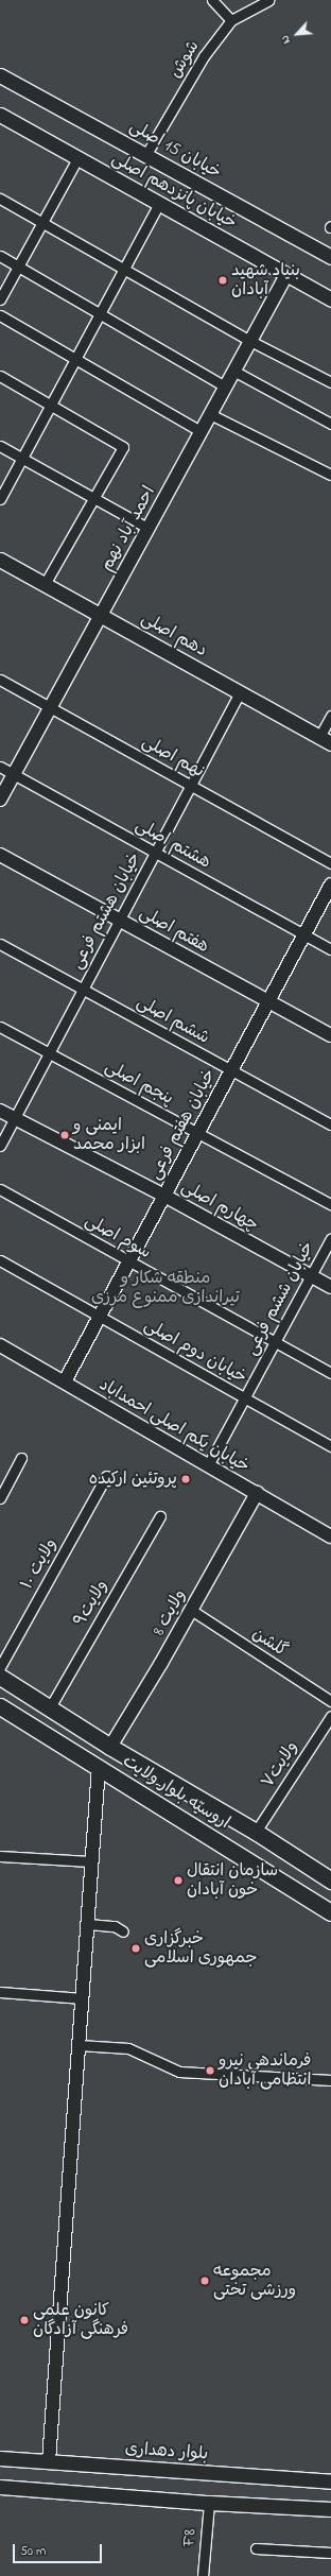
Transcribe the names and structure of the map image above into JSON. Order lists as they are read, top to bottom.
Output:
{
  "streets": {
    "main road": [
      "خیابان 15 اصلی",
      "خیابان پانزدهم اصلی",
      "دهم اصلی",
      "اروسیّه بلوار ولایت",
      "بلوار دهداری"
    ],
    "street": [
      "شوش",
      "احمد آباد نهم",
      "نهم اصلی",
      "هشتم اصلی",
      "خیابان هشتم فرعی",
      "هفتم اصلی",
      "ششم اصلی",
      "پنجم اصلی",
      "خیابان هفتم فرعی",
      "چهارم اصلی",
      "سوم اصلی",
      "خیابان ششم فرعی",
      "خیابان دوم اصلی",
      "خیابان یکم اصلی احمداباد",
      "ولایت ۱۰",
      "ولایت۹",
      "ولایت 8",
      "گلشن",
      "ولایت۷",
      "F8"
    ]
  },
  "crossings": [
    ["شوش", "خیابان 15 اصلی"],
    ["خیابان پانزدهم اصلی", "احمد آباد نهم"],
    ["احمد آباد نهم", "دهم اصلی"],
    ["احمد آباد نهم", "نهم اصلی"],
    ["احمد آباد نهم", "هشتم اصلی"],
    ["دهم اصلی", "خیابان هشتم فرعی"],
    ["نهم اصلی", "خیابان هشتم فرعی"],
    ["هشتم اصلی", "خیابان هشتم فرعی"],
    ["هشتم اصلی", "خیابان هفتم فرعی"],
    ["خیابان هشتم فرعی", "هفتم اصلی"],
    ["خیابان هشتم فرعی", "ششم اصلی"],
    ["خیابان هشتم فرعی", "پنجم اصلی"],
    ["خیابان هشتم فرعی", "چهارم اصلی"],
    ["هفتم اصلی", "خیابان هفتم فرعی"],
    ["ششم اصلی", "خیابان هفتم فرعی"],
    ["پنجم اصلی", "خیابان هفتم فرعی"],
    ["خیابان هفتم فرعی", "چهارم اصلی"],
    ["خیابان هفتم فرعی", "سوم اصلی"],
    ["خیابان هفتم فرعی", "خیابان دوم اصلی"],
    ["خیابان هفتم فرعی", "خیابان یکم اصلی احمداباد"],
    ["چهارم اصلی", "خیابان ششم فرعی"],
    ["سوم اصلی", "خیابان ششم فرعی"],
    ["خیابان ششم فرعی", "خیابان دوم اصلی"],
    ["خیابان ششم فرعی", "خیابان یکم اصلی احمداباد"],
    ["خیابان یکم اصلی احمداباد", "ولایت 8"],
    ["ولایت۹", "اروسیّه بلوار ولایت"],
    ["ولایت 8", "گلشن"],
    ["ولایت 8", "اروسیّه بلوار ولایت"],
    ["ولایت۷", "اروسیّه بلوار ولایت"]
  ],
  "parks": ["منطقه شکار و تیراندازی ممنوع مرزی"],
  "places": [
    "بنیاد شهید آبادان",
    "ایمنی و ابزار محمد",
    "پروتئین ارکیده",
    "سازمان انتقال خون آبادان",
    "خبرگزاری جمهوری اسلامی",
    "فرماندهی نیرو انتظامی آبادان",
    "مجموعه ورزشی تختی",
    "کانون علمی فرهنگی آزادگان"
  ],
  "scale_bar": "50 m",
  "north": "bottom left"
}
